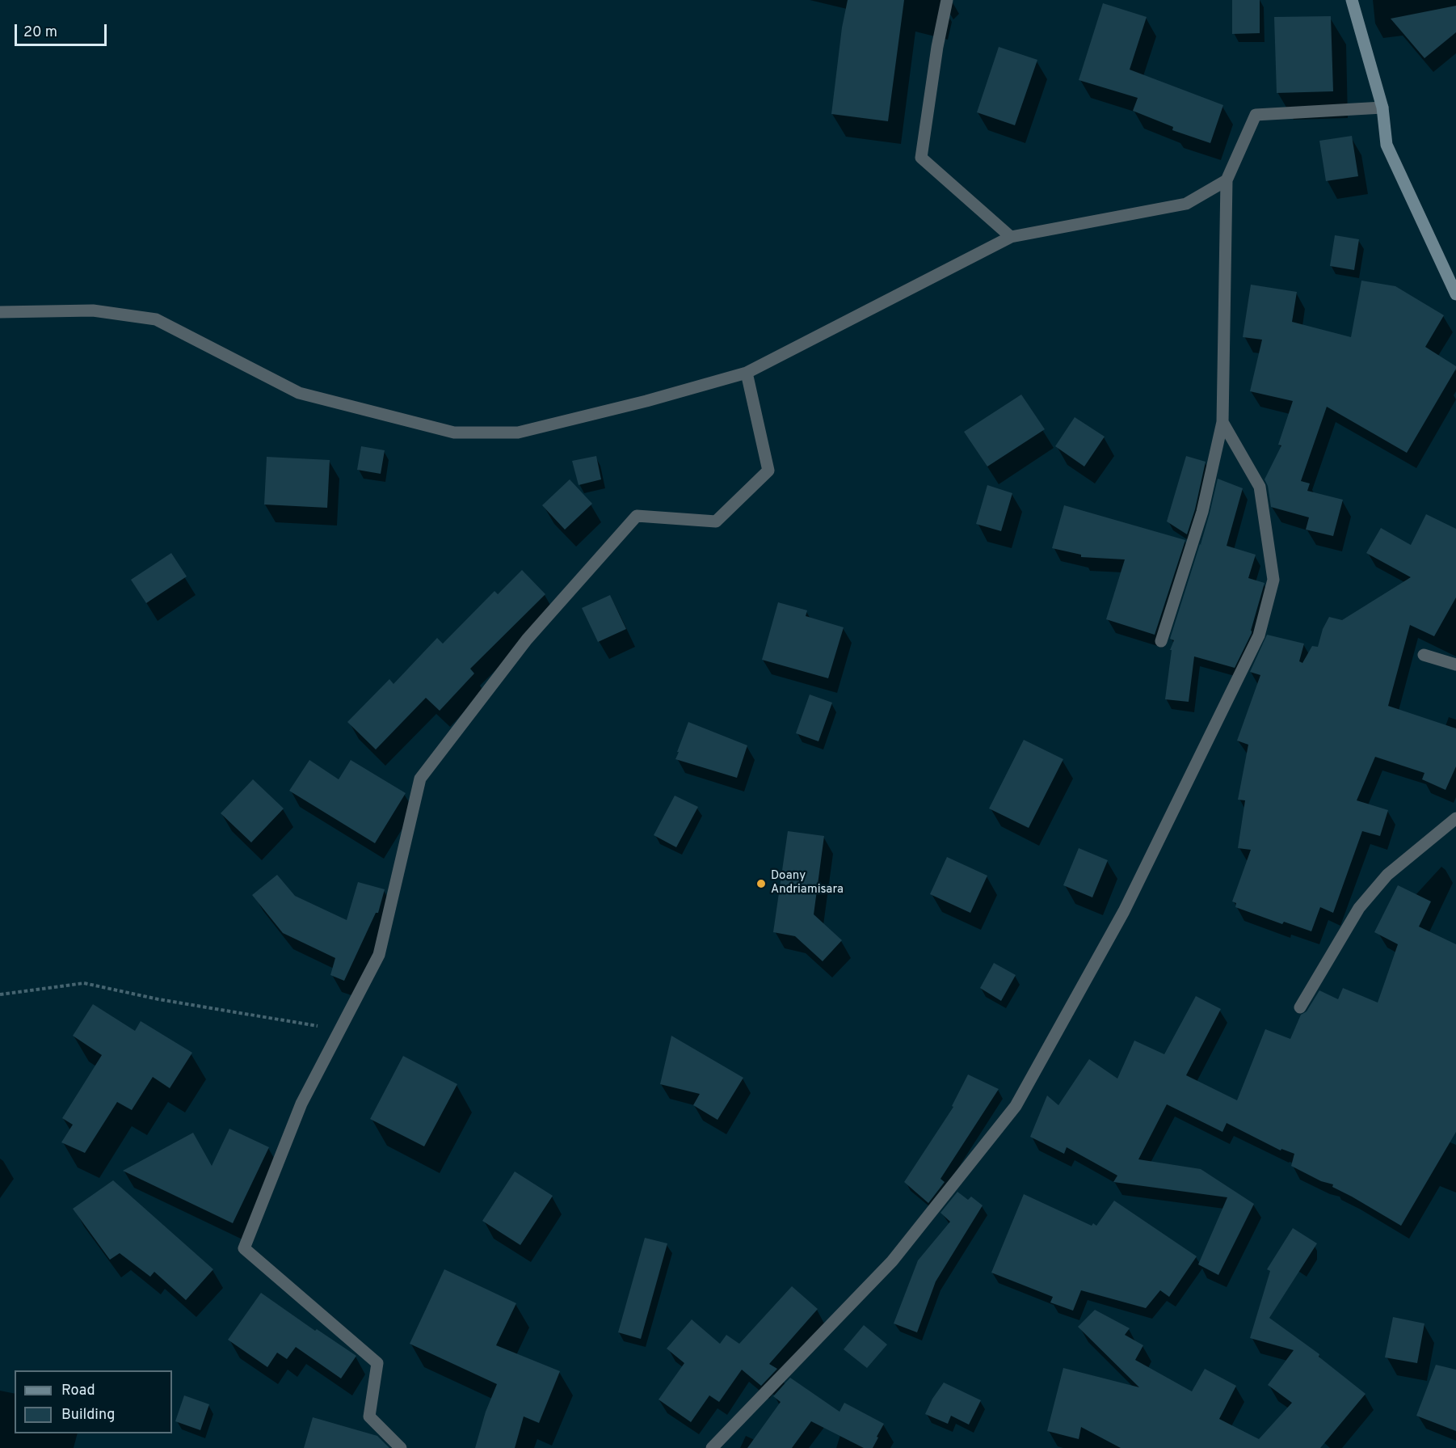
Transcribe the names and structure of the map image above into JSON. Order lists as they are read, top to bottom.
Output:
{
  "places": ["Doany Andriamisara"],
  "legend": ["Road", "Building"],
  "scale_bar": "20 m"
}
